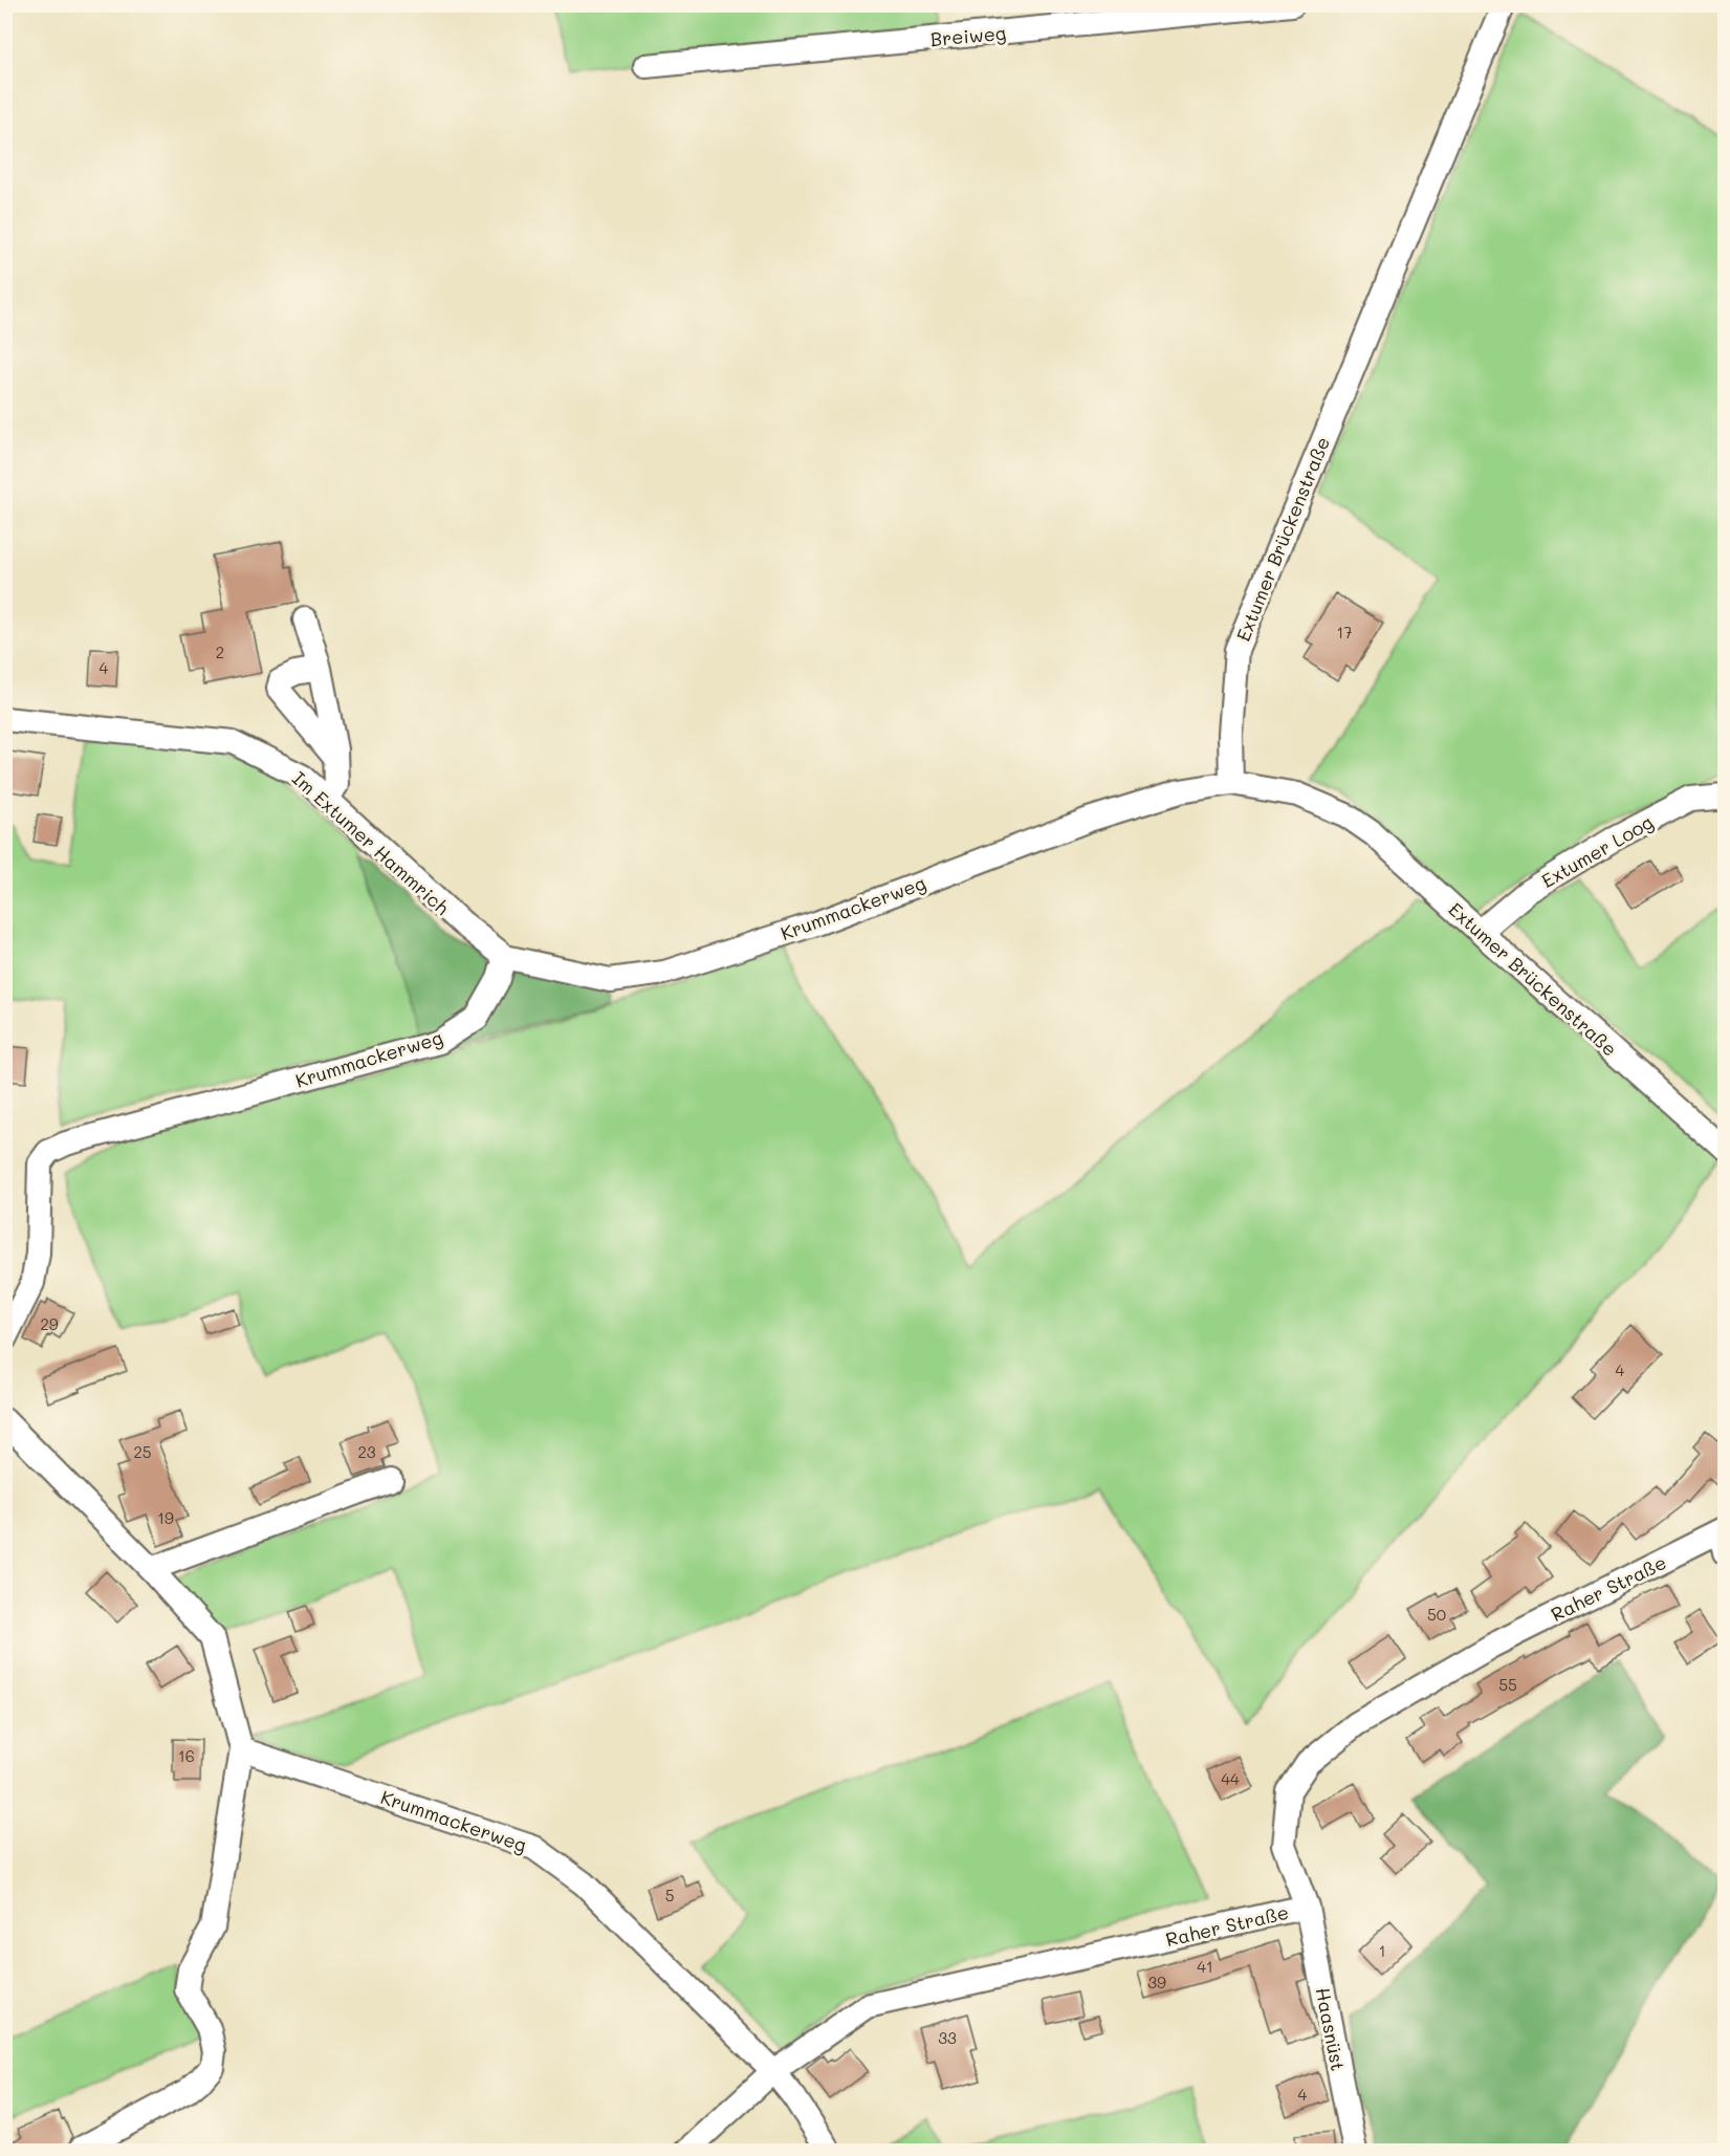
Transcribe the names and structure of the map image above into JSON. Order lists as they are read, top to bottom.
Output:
{
  "streets": {
    "street": [
      "Breiweg",
      "Extumer Brückenstraße",
      "Im Extumer Hammrich",
      "Extumer Loog",
      "Krummackerweg",
      "Raher Straße",
      "Haasnüst"
    ]
  },
  "crossings": [
    ["Extumer Brückenstraße", "Extumer Loog"],
    ["Extumer Brückenstraße", "Krummackerweg"],
    ["Im Extumer Hammrich", "Krummackerweg"],
    ["Krummackerweg", "Raher Straße"],
    ["Raher Straße", "Haasnüst"]
  ],
  "house_numbers": [
    "17",
    "2",
    "4",
    "29",
    "4",
    "25",
    "23",
    "19",
    "50",
    "55",
    "16",
    "44",
    "5",
    "1",
    "41",
    "39",
    "33",
    "4"
  ]
}
